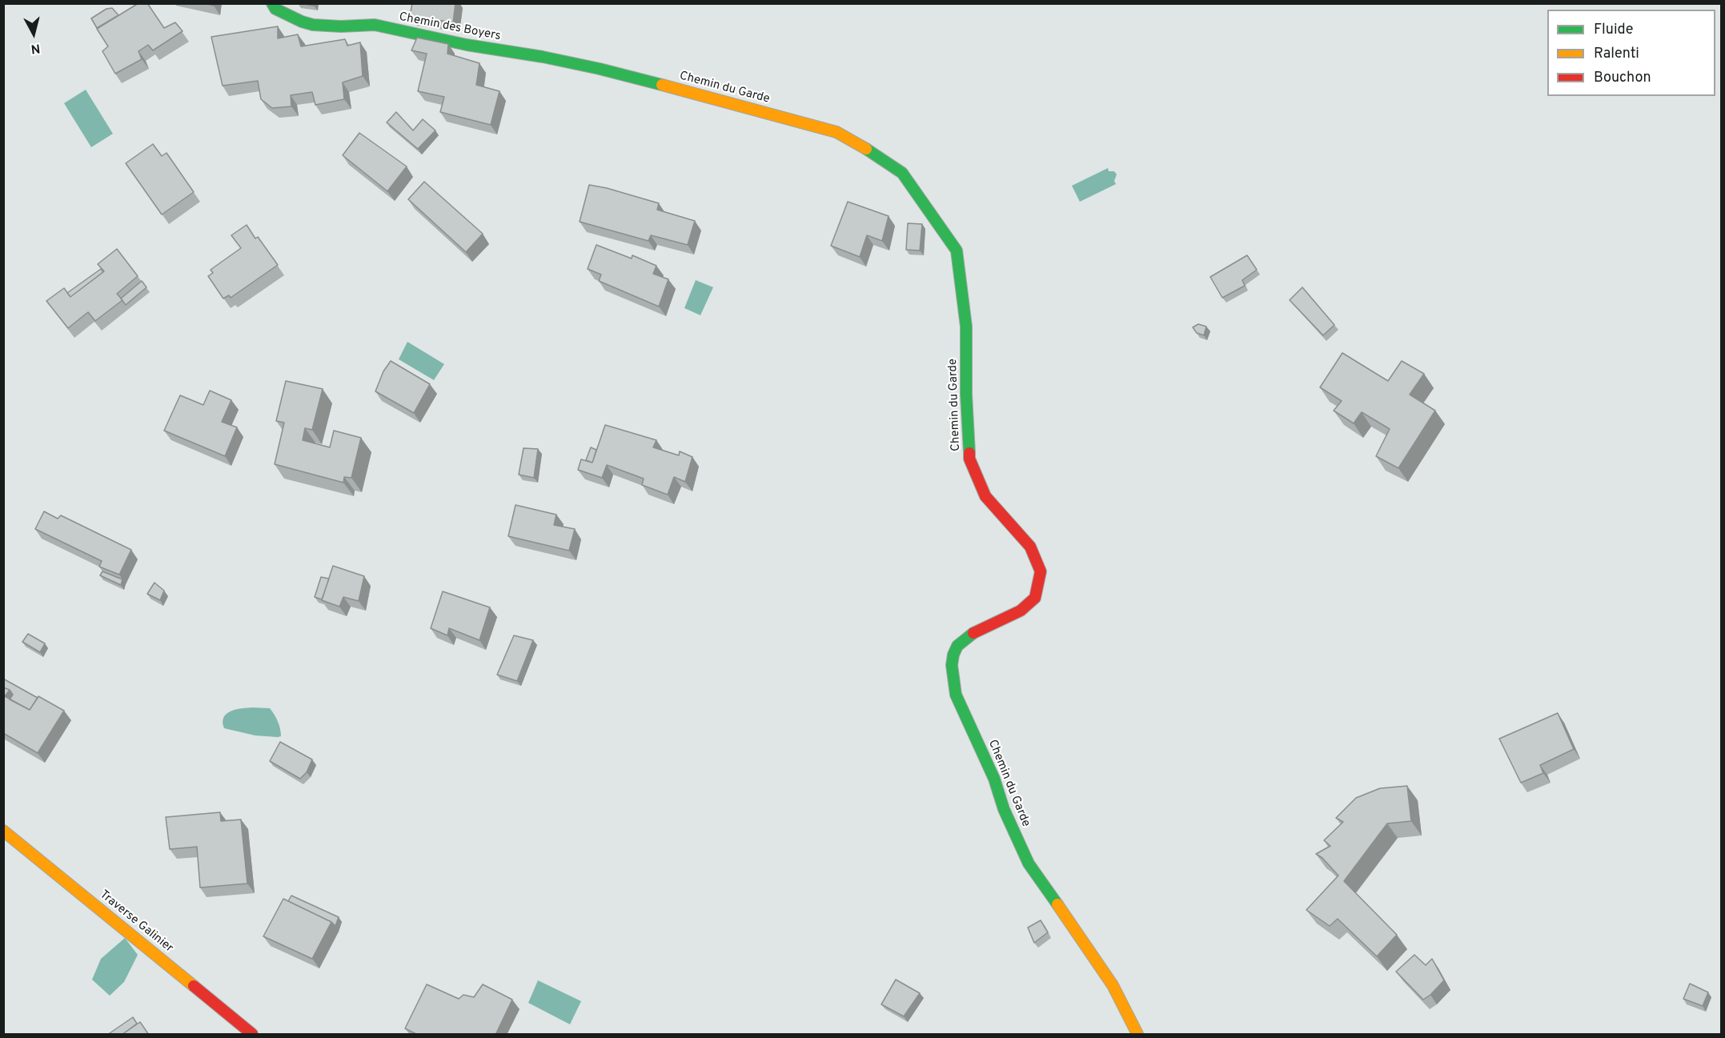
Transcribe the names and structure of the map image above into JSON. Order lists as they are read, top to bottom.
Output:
{
  "streets": {
    "street": ["Chemin des Boyers", "Chemin du Garde", "Traverse Galinier"]
  },
  "crossings": [
    ["Chemin des Boyers", "Chemin du Garde"]
  ],
  "legend": ["Fluide", "Ralenti", "Bouchon"],
  "north": "bottom"
}
